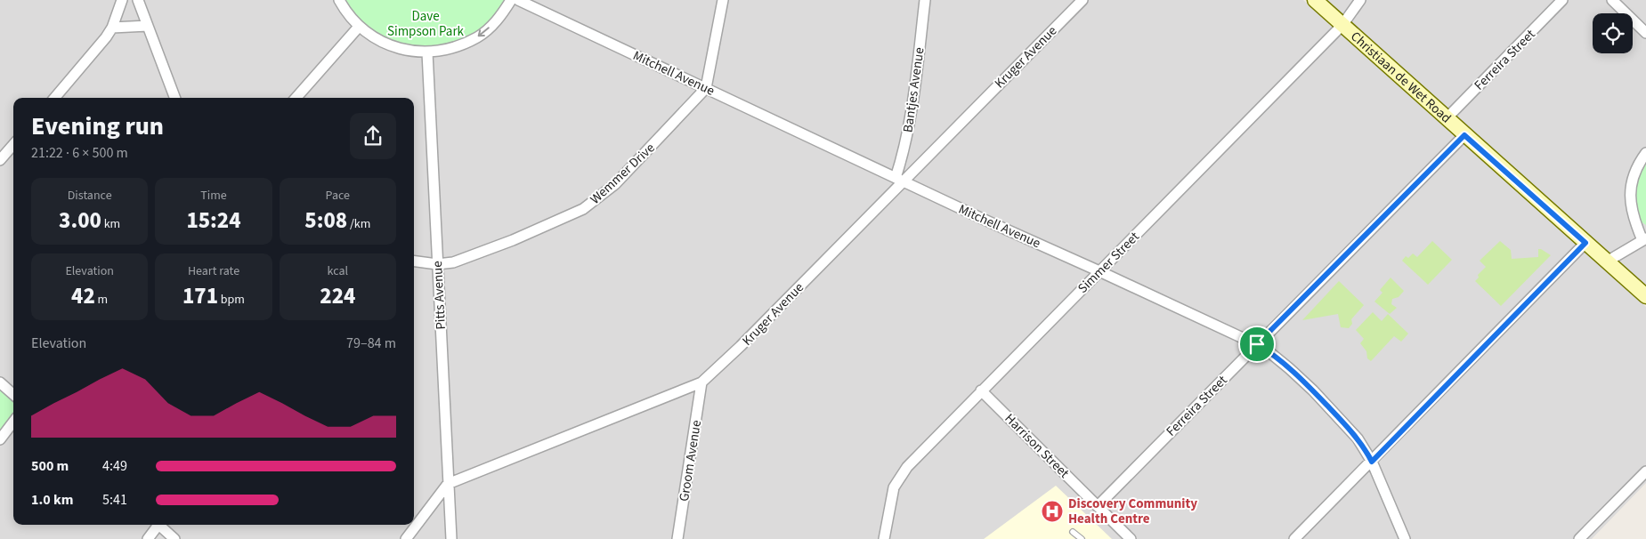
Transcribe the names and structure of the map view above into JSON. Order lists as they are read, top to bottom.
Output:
{
  "streets": {
    "main road": ["Christiaan de Wet Road"],
    "street": [
      "Kruger Avenue",
      "Ferreira Street",
      "Mitchell Avenue",
      "Bantjes Avenue",
      "Wemmer Drive",
      "Simmer Street",
      "Pitts Avenue",
      "Harrison Street",
      "Groom Avenue"
    ]
  },
  "crossings": [
    ["Kruger Avenue", "Mitchell Avenue"],
    ["Kruger Avenue", "Bantjes Avenue"],
    ["Kruger Avenue", "Pitts Avenue"],
    ["Kruger Avenue", "Groom Avenue"],
    ["Ferreira Street", "Mitchell Avenue"],
    ["Ferreira Street", "Christiaan de Wet Road"],
    ["Ferreira Street", "Harrison Street"],
    ["Mitchell Avenue", "Bantjes Avenue"],
    ["Mitchell Avenue", "Wemmer Drive"],
    ["Mitchell Avenue", "Simmer Street"],
    ["Christiaan de Wet Road", "Simmer Street"],
    ["Wemmer Drive", "Pitts Avenue"],
    ["Simmer Street", "Harrison Street"]
  ],
  "parks": ["Dave Simpson Park"],
  "places": {
    "hospital": ["Discovery Community Health Centre"]
  },
  "page": {
    "heading": ["Evening run", "21:22 · 6 × 500 m"],
    "stats": [
      ["Distance", "3.00 km"],
      ["Time", "15:24"],
      ["Pace", "5:08 /km"],
      ["Elevation", "42 m"],
      ["Heart rate", "171 bpm"],
      ["kcal", "224"]
    ],
    "chart": ["Elevation", "79–84 m"],
    "list": [
      {
        "name": "500 m",
        "note": "4:49"
      },
      {
        "name": "1.0 km",
        "note": "5:41"
      }
    ]
  }
}
